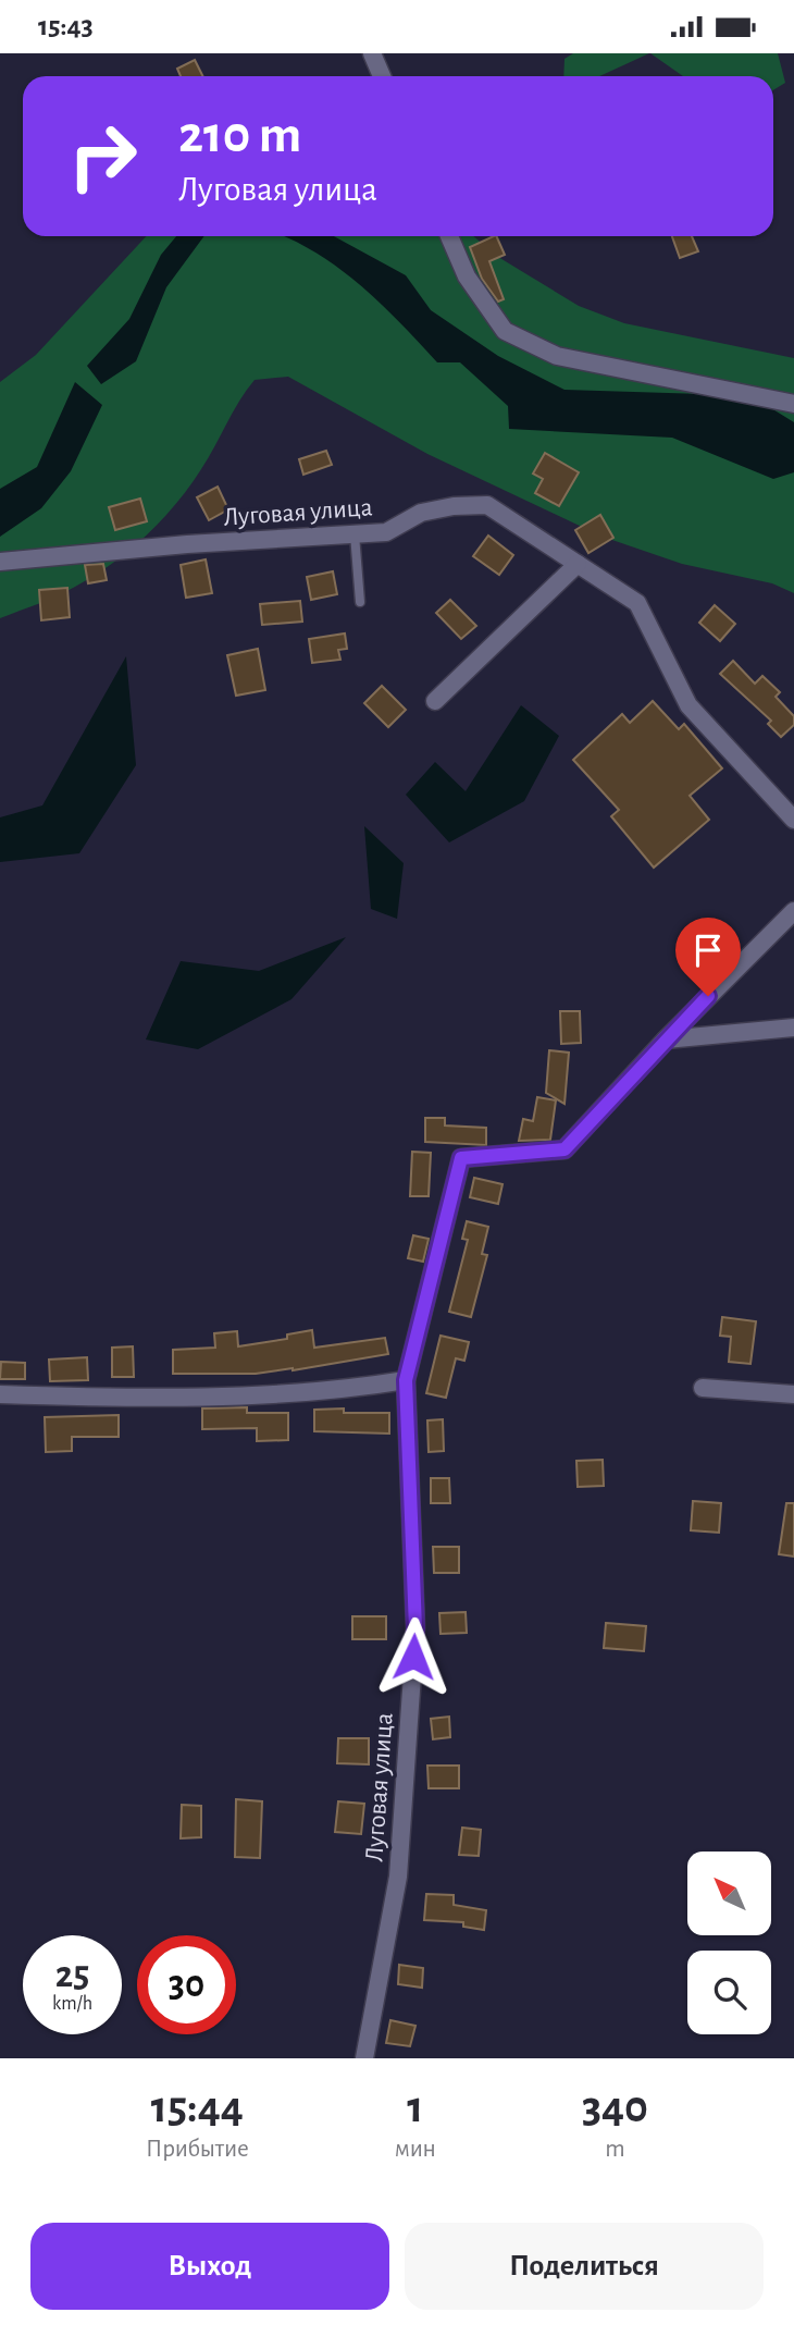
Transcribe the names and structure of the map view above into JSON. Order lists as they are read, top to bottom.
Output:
{
  "streets": {
    "street": ["Луговая улица"]
  },
  "north": "top left",
  "page": {
    "status": "15:43",
    "turn": ["210 m", "Луговая улица"],
    "speed": "25 km/h",
    "limit": "30",
    "eta": [
      "15:44",
      "Прибытие",
      "1",
      "мин",
      "340",
      "m"
    ],
    "buttons": ["Выход", "Поделиться"]
  }
}
